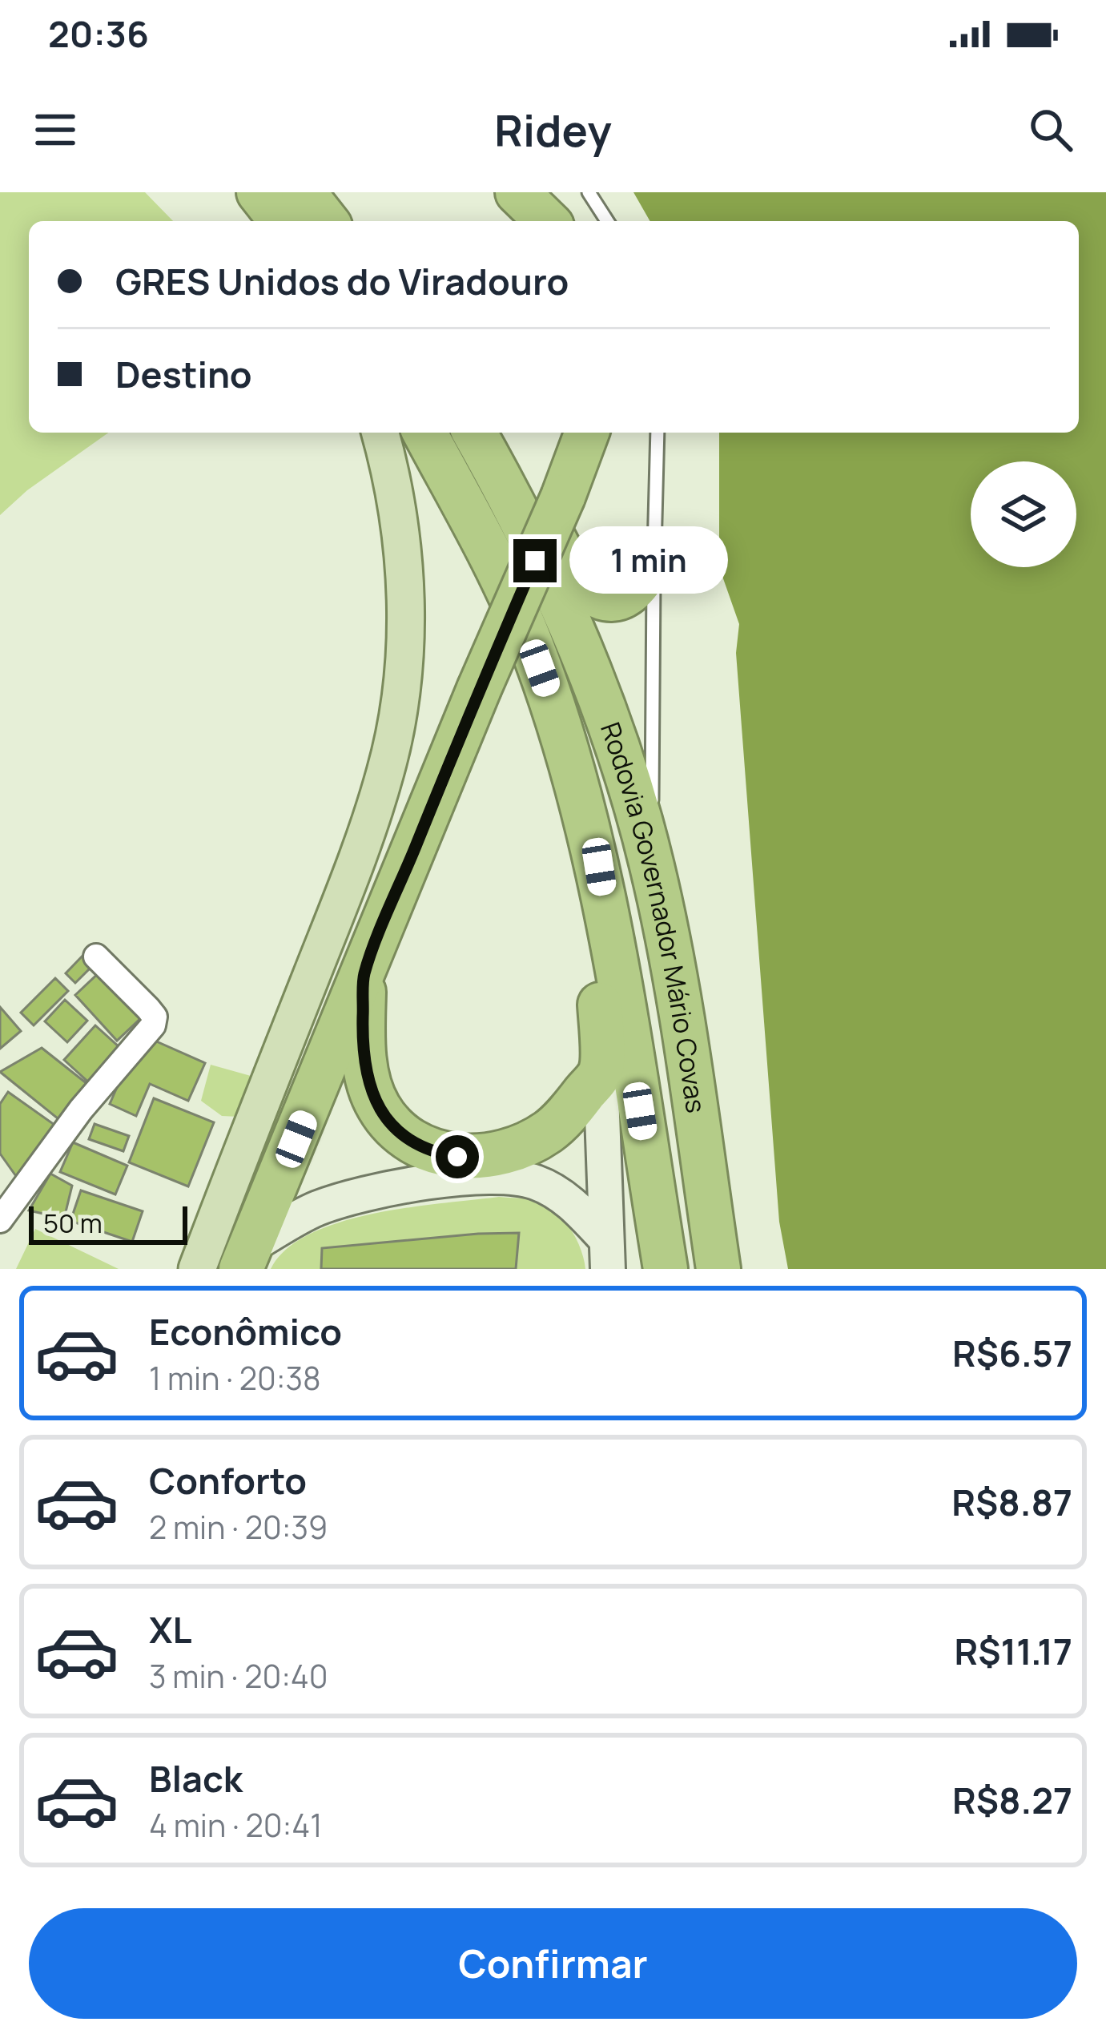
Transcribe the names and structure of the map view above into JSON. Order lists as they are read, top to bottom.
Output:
{
  "streets": {
    "highway": ["Rodovia Governador Mário Covas"]
  },
  "scale_bar": "50 m",
  "page": {
    "status": "20:36",
    "header": "Ridey",
    "banner": ["GRES Unidos do Viradouro", "Destino"],
    "bubble": "1 min",
    "scale": "50 m",
    "list": [
      {
        "name": "Econômico",
        "note": "1 min · 20:38",
        "value": "R$6.57"
      },
      {
        "name": "Conforto",
        "note": "2 min · 20:39",
        "value": "R$8.87"
      },
      {
        "name": "XL",
        "note": "3 min · 20:40",
        "value": "R$11.17"
      },
      {
        "name": "Black",
        "note": "4 min · 20:41",
        "value": "R$8.27"
      }
    ],
    "buttons": "Confirmar"
  }
}
